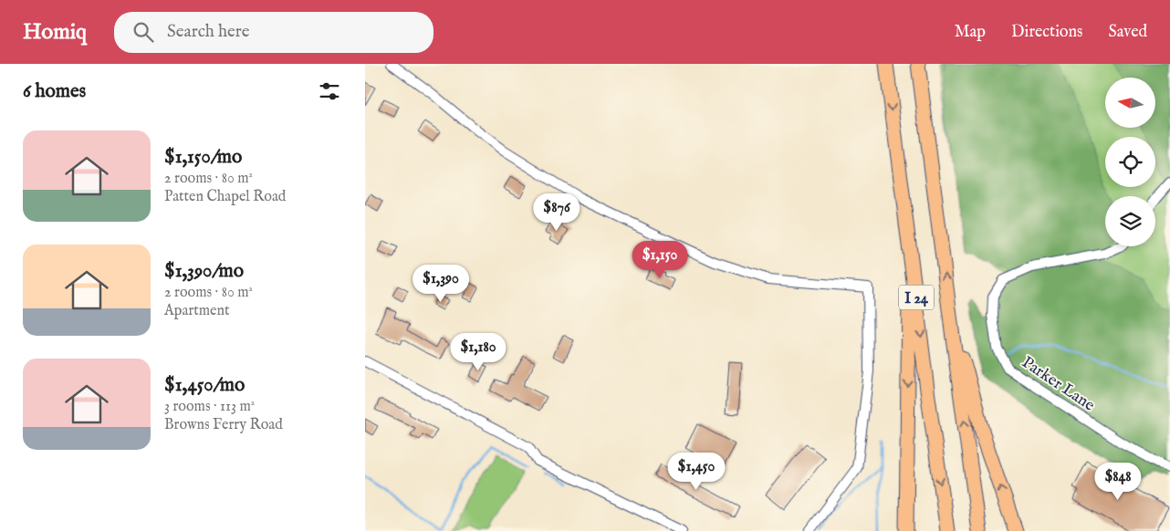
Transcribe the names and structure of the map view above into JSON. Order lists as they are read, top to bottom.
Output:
{
  "streets": {
    "highway": ["I 24"],
    "street": ["Parker Lane"]
  },
  "north": "left",
  "page": {
    "header": "Homiq",
    "search": "Search here",
    "nav": ["Map", "Directions", "Saved"],
    "heading": "6 homes",
    "list": [
      {
        "name": "$1,150/mo",
        "note": "2 rooms · 80 m² · Patten Chapel Road"
      },
      {
        "name": "$1,390/mo",
        "note": "2 rooms · 80 m² · Apartment"
      },
      {
        "name": "$1,450/mo",
        "note": "3 rooms · 113 m² · Browns Ferry Road"
      }
    ],
    "price": [
      "$876",
      "$1,150",
      "$1,390",
      "$1,180",
      "$1,450",
      "$848"
    ]
  }
}
